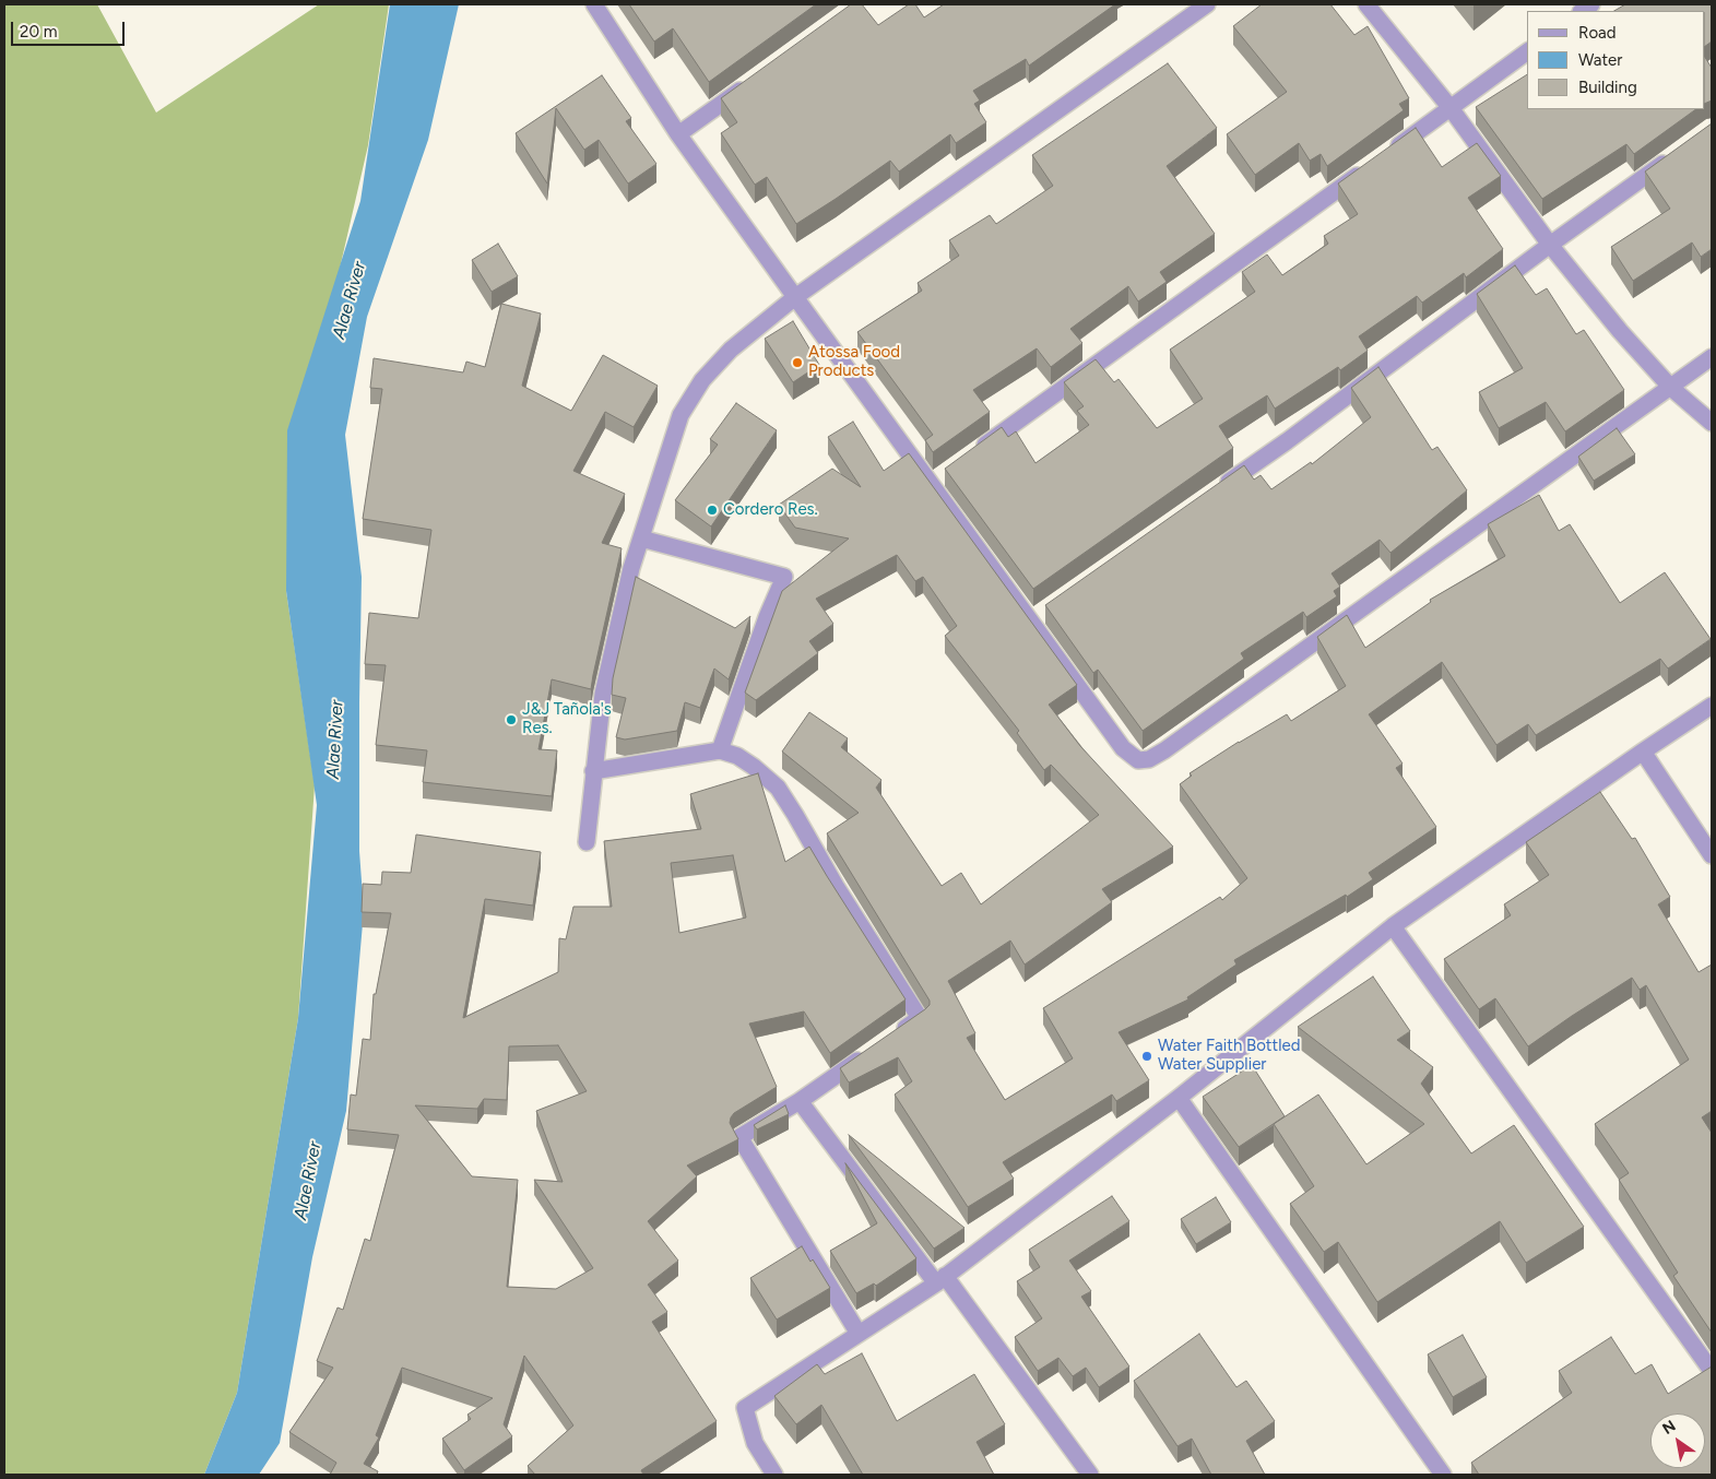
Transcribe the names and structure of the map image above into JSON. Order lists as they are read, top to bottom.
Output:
{
  "water": ["Alae River"],
  "places": [
    "Atossa Food Products",
    "Cordero Res.",
    "J&J Tañola's Res.",
    "Water Faith Bottled Water Supplier"
  ],
  "legend": ["Road", "Water", "Building"],
  "scale_bar": "20 m",
  "north": "top left"
}
